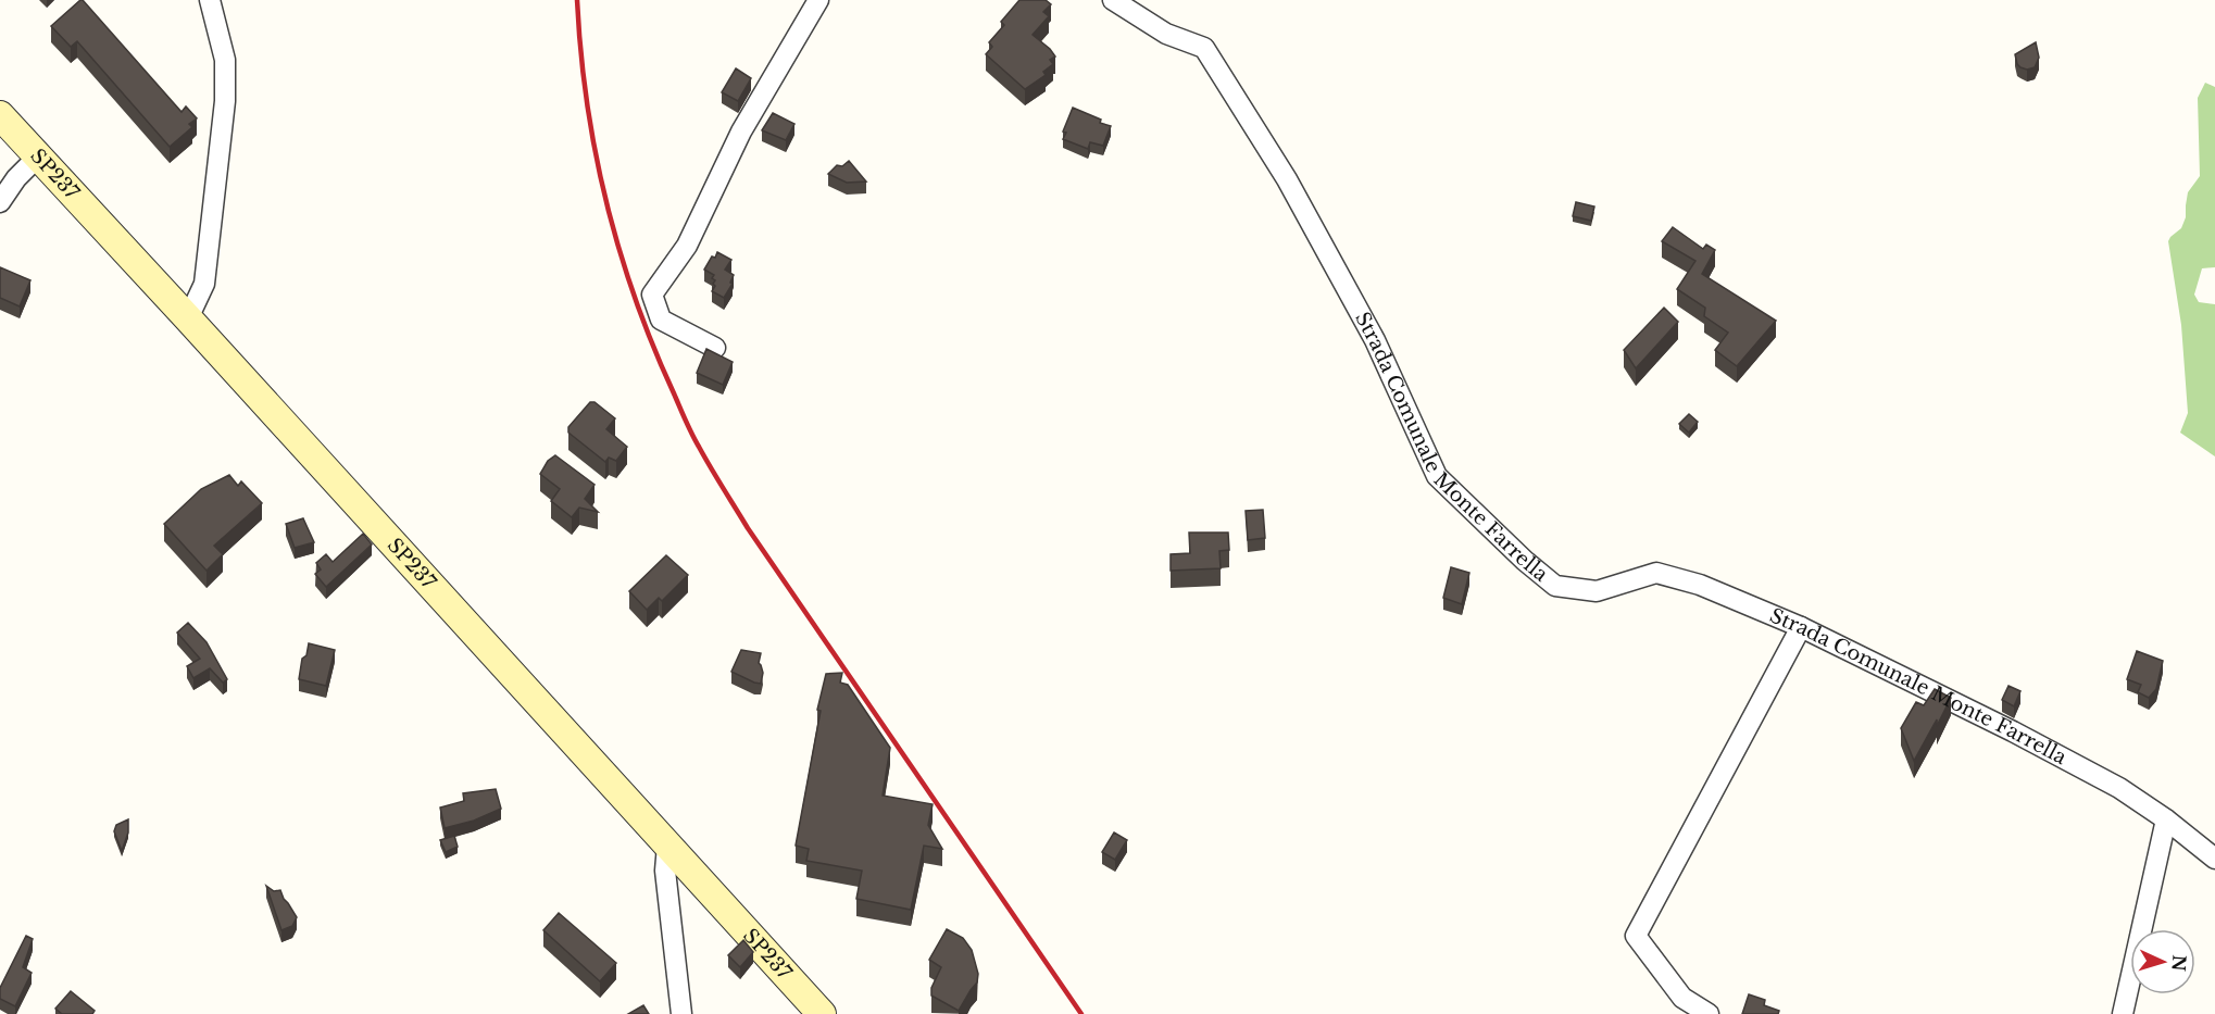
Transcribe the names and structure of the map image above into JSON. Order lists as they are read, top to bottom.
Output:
{
  "streets": {
    "main road": ["SP237"],
    "street": ["Strada Comunale Monte Farrella"]
  },
  "north": "right"
}
